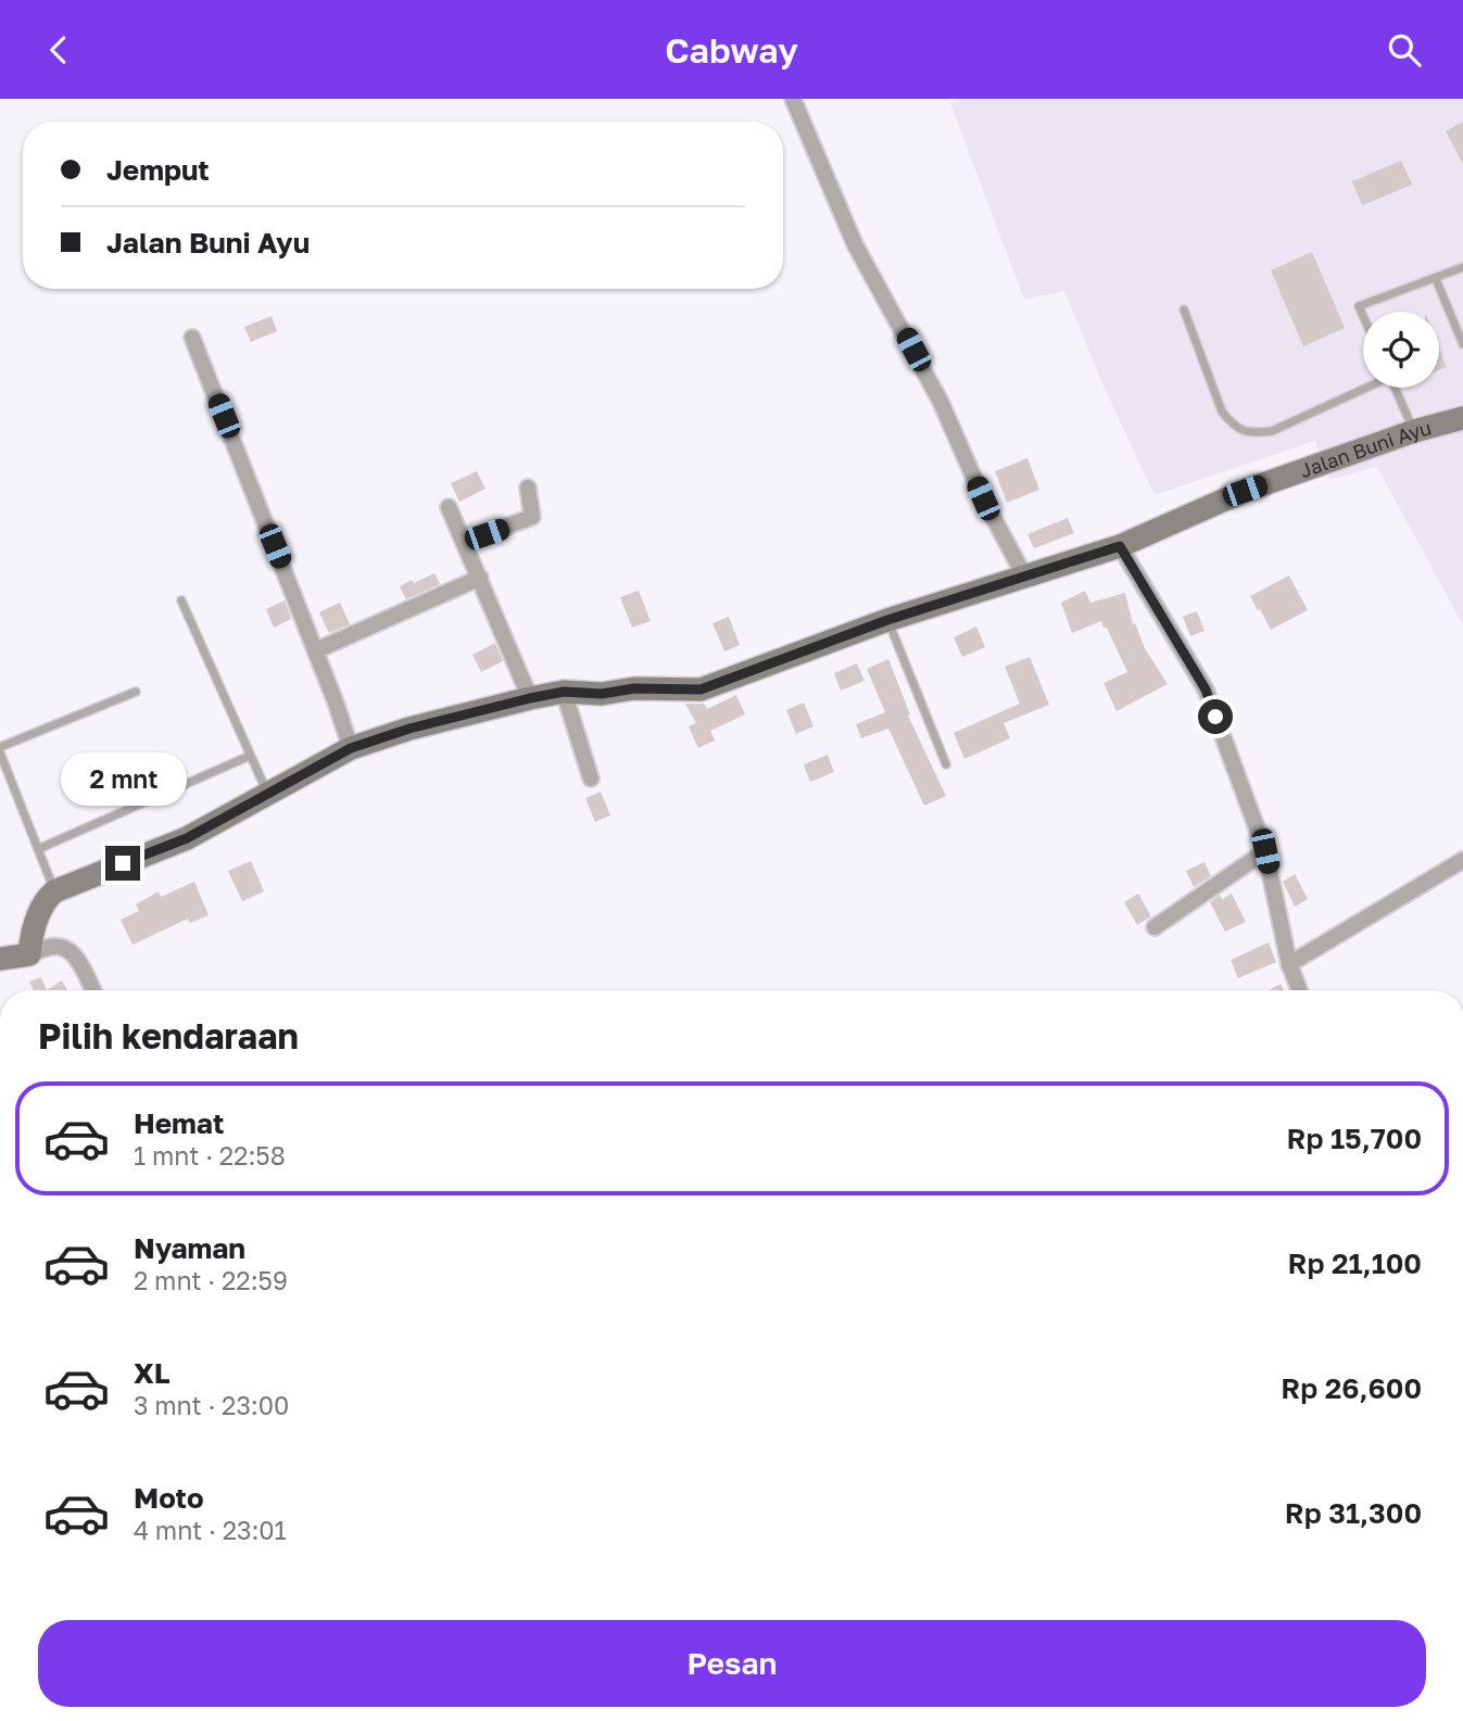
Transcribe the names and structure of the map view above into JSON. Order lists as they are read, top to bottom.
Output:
{
  "streets": {
    "main road": ["Jalan Buni Ayu"]
  },
  "page": {
    "header": "Cabway",
    "banner": ["Jemput", "Jalan Buni Ayu"],
    "bubble": "2 mnt",
    "heading": "Pilih kendaraan",
    "list": [
      {
        "name": "Hemat",
        "note": "1 mnt · 22:58",
        "value": "Rp 15,700"
      },
      {
        "name": "Nyaman",
        "note": "2 mnt · 22:59",
        "value": "Rp 21,100"
      },
      {
        "name": "XL",
        "note": "3 mnt · 23:00",
        "value": "Rp 26,600"
      },
      {
        "name": "Moto",
        "note": "4 mnt · 23:01",
        "value": "Rp 31,300"
      }
    ],
    "buttons": "Pesan"
  }
}
